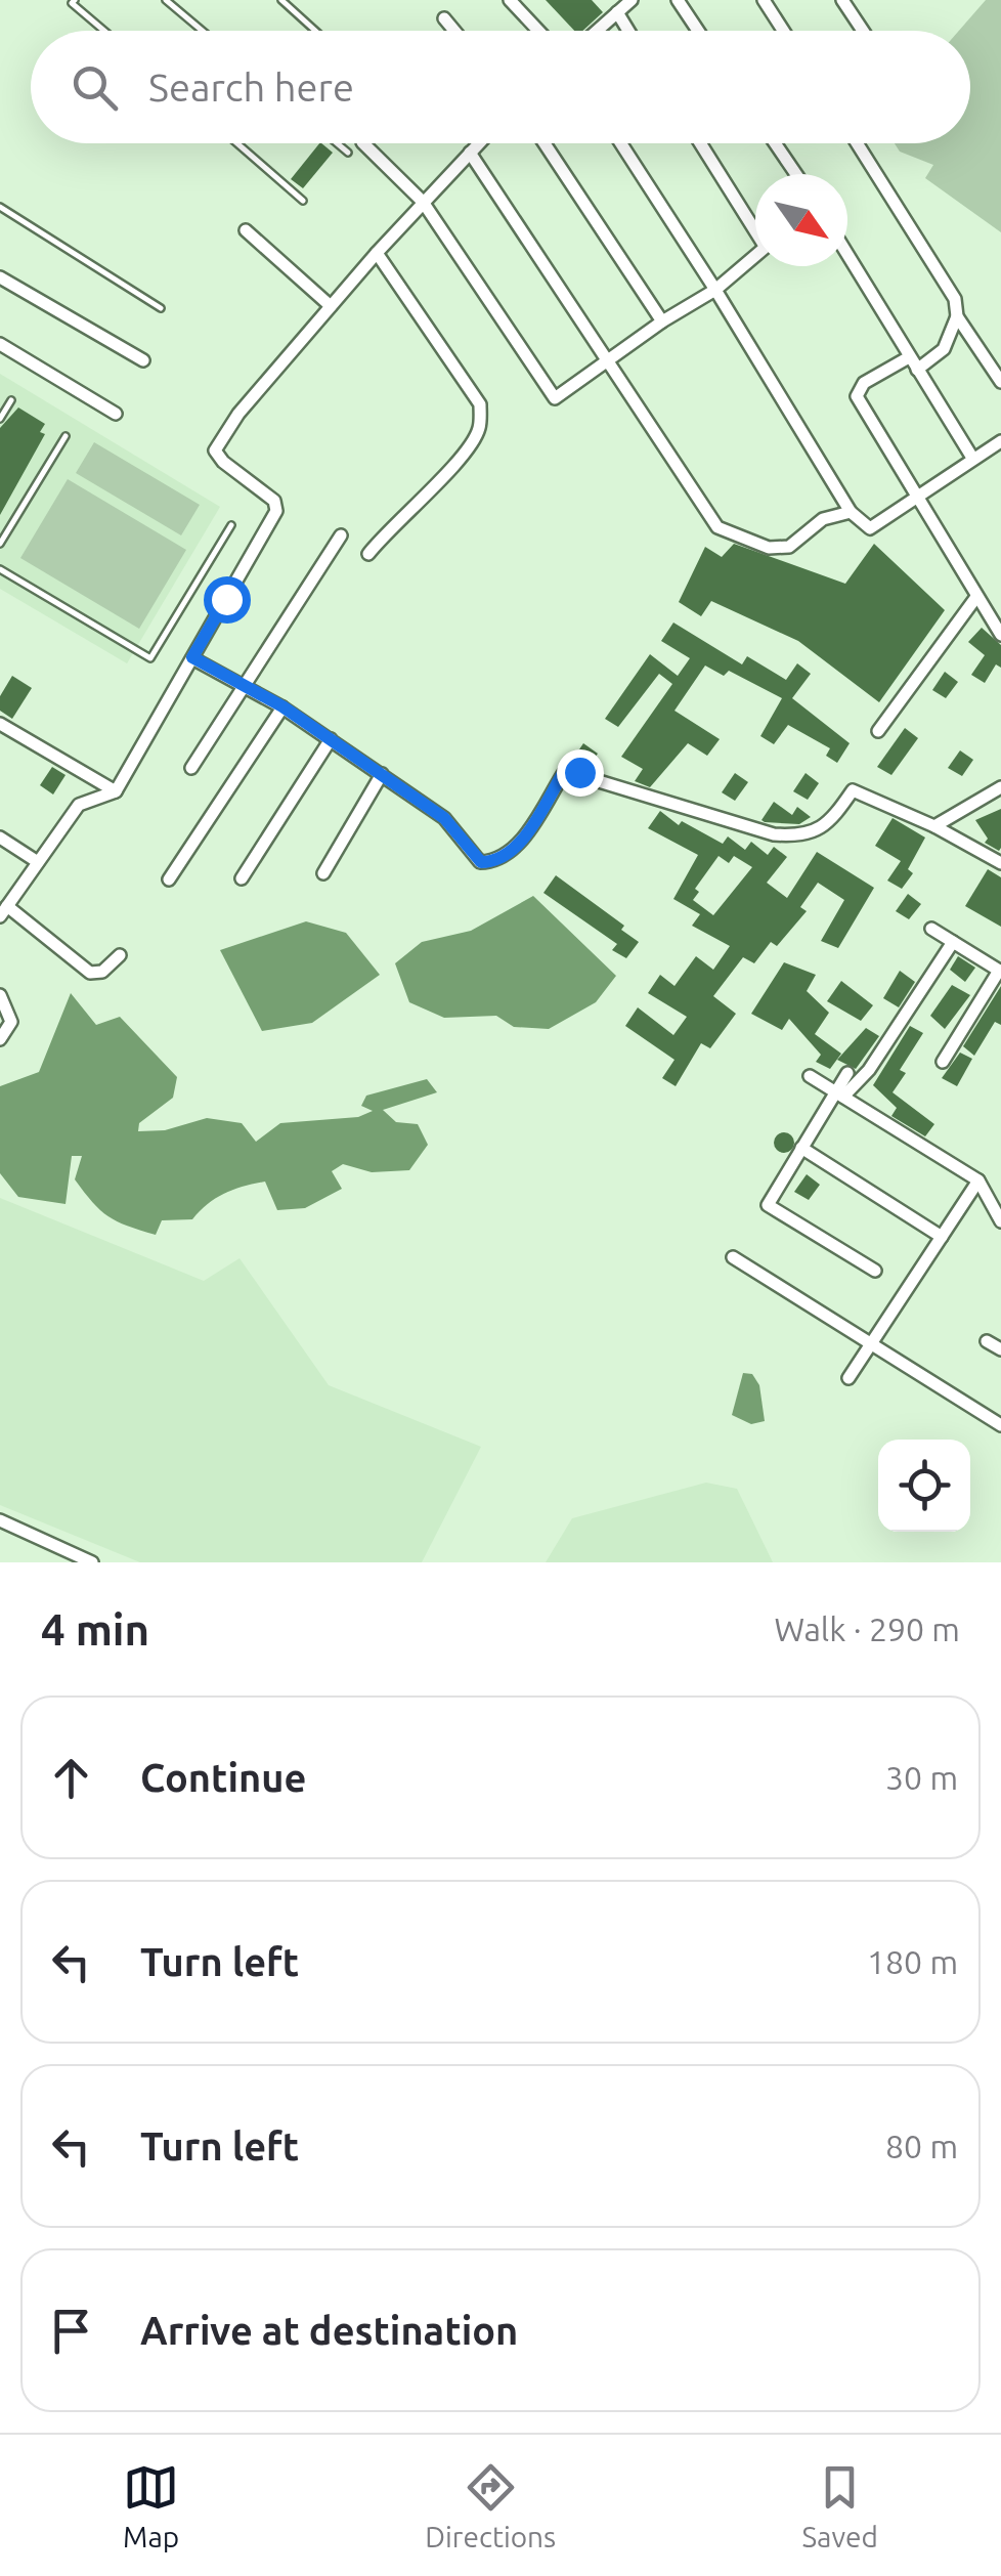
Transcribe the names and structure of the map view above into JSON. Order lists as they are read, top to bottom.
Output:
{
  "north": "bottom right",
  "page": {
    "search": "Search here",
    "heading": ["4 min", "Walk · 290 m"],
    "list": [
      ["Continue", "30 m"],
      ["Turn left", "180 m"],
      ["Turn left", "80 m"],
      "Arrive at destination"
    ],
    "nav": ["Map", "Directions", "Saved"]
  }
}
